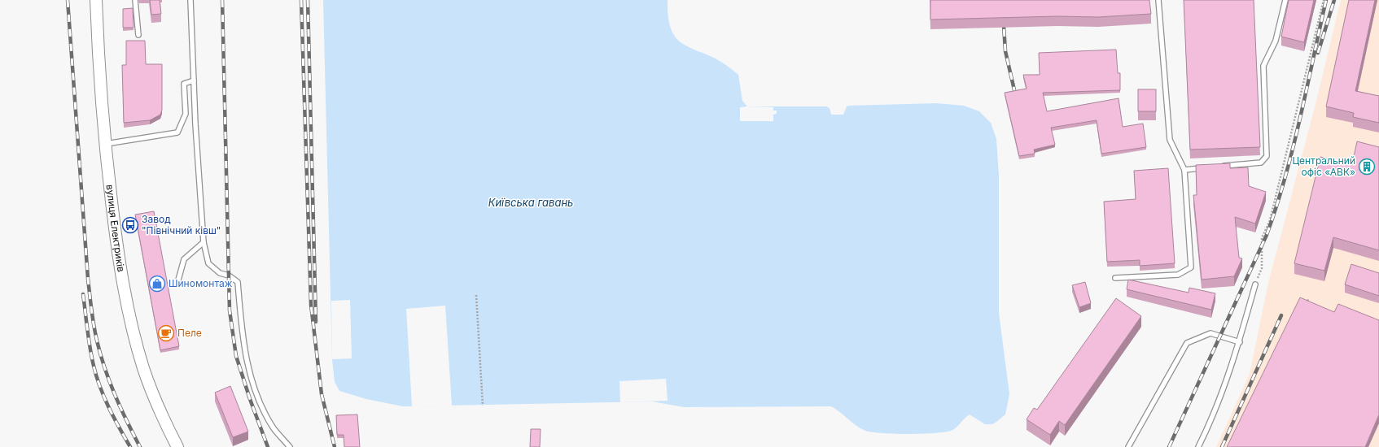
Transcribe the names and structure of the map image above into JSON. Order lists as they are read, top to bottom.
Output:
{
  "streets": {
    "street": ["вулиця Електриків"]
  },
  "water": ["Київська гавань"],
  "places": {
    "building": ["Центральний офіс «АВК»"],
    "bus stop": ["Завод \"Північний кiвш\""],
    "shop": ["Шиномонтаж"],
    "cafe": ["Пеле"]
  }
}
